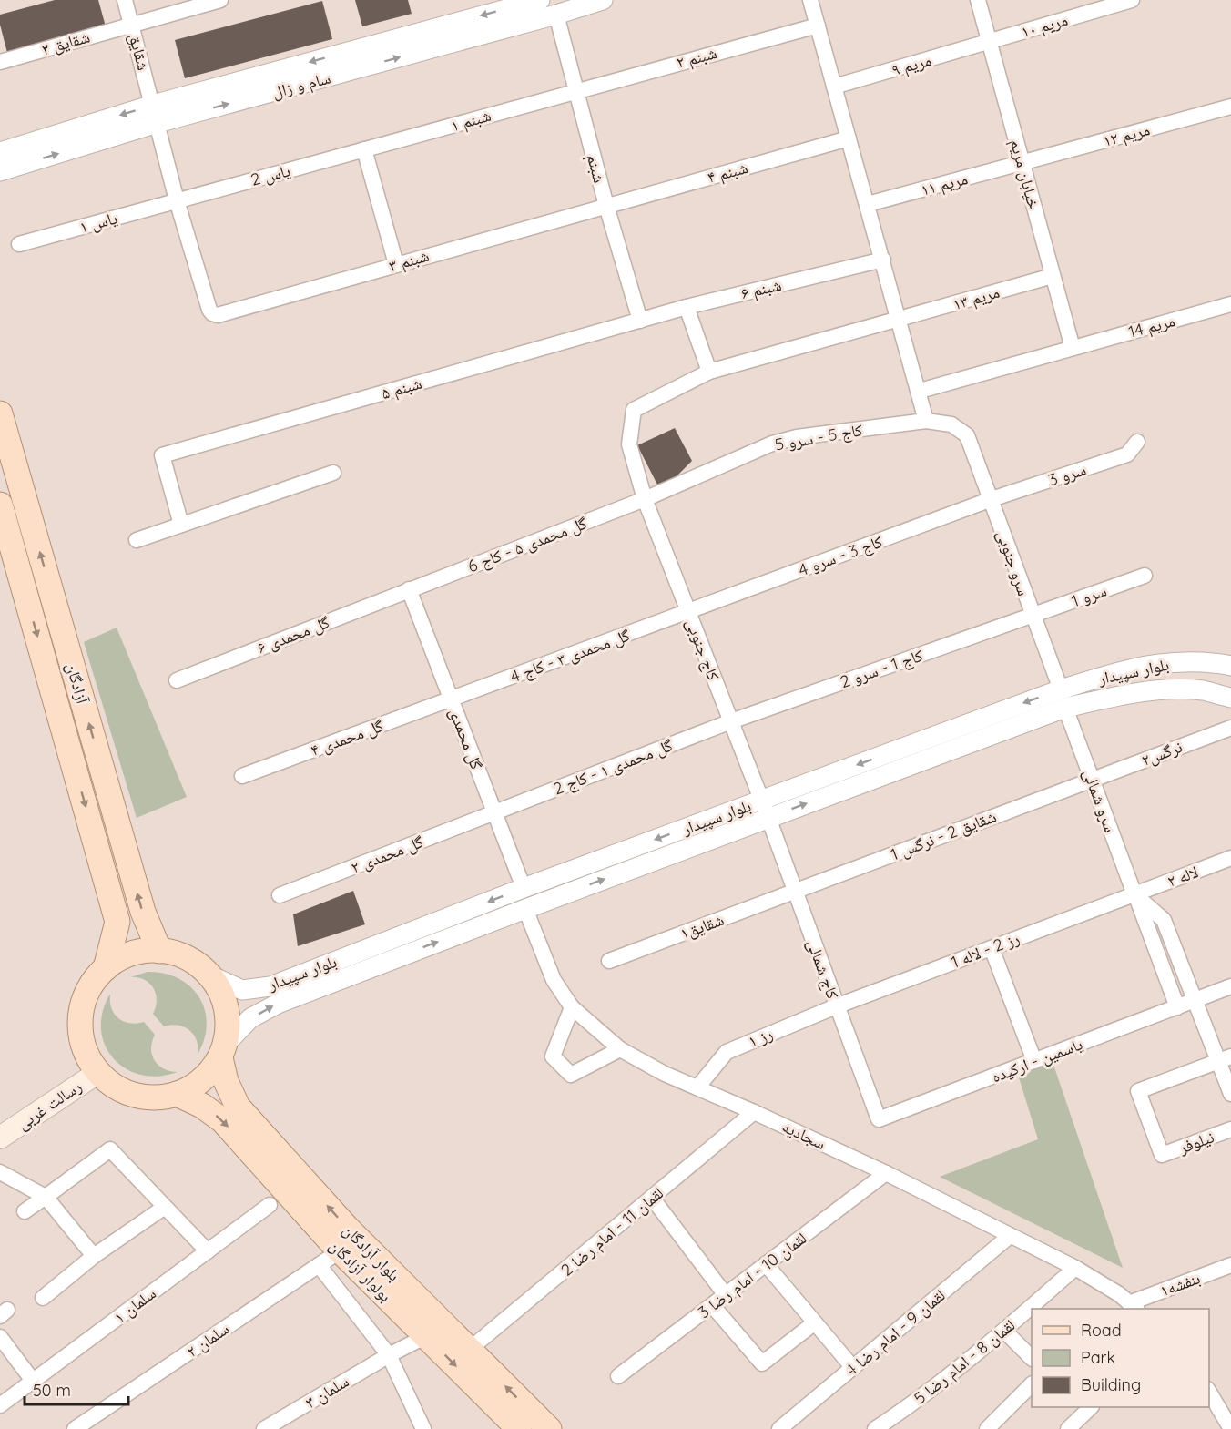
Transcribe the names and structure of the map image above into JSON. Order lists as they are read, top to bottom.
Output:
{
  "streets": {
    "main road": [
      "آزادگان",
      "رسالت غربی",
      "بلوار آزادگان",
      "بولوار آزادگان"
    ],
    "street": [
      "مریم ۱۰",
      "شقایق ۲",
      "شقایق",
      "شبنم ۲",
      "مریم ۹",
      "سام و زال",
      "شبنم ۱",
      "مریم ۱۲",
      "شبنم",
      "شبنم ۴",
      "خیابان مریم",
      "یاس 2",
      "مریم ۱۱",
      "یاس ۱",
      "شبنم ۳",
      "شبنم ۶",
      "مریم ۱۳",
      "مریم 14",
      "شبنم ۵",
      "کاج 5 - سرو 5",
      "سرو 3",
      "گل محمدی ۵ - کاج 6",
      "کاج 3 - سرو 4",
      "سرو جنوبی",
      "سرو 1",
      "گل محمدی ۶",
      "کاج جنوبی",
      "گل محمدی ۳ - کاج 4",
      "کاج 1 - سرو 2",
      "بلوار سپیدار",
      "گل محمدی ۴",
      "گل محمدی",
      "نرگس۲",
      "گل محمدی ۱ - کاج 2",
      "سرو شمالی",
      "شقایق 2 - نرگس 1",
      "گل محمدی ۲",
      "لاله ۲",
      "شقایق۱",
      "رز 2 - لاله 1",
      "کاج شمالی",
      "رز ۱",
      "یاسمین - ارکیده",
      "سجادیه",
      "نیلوفر",
      "لقمان 11 - امام رضا 2",
      "لقمان 10 - امام رضا 3",
      "بنفشه۱",
      "سلمان ۱",
      "لقمان 9 - امام رضا 4",
      "سلمان ۲",
      "لقمان 8 - امام رضا 5",
      "سلمان ۳"
    ]
  },
  "crossings": [
    ["مریم ۱۰", "مریم ۹"],
    ["مریم ۱۰", "خیابان مریم"],
    ["شقایق ۲", "شقایق"],
    ["شقایق", "سام و زال"],
    ["شقایق", "یاس 2"],
    ["شقایق", "یاس ۱"],
    ["شقایق", "شبنم ۳"],
    ["شبنم ۲", "شبنم ۱"],
    ["شبنم ۲", "شبنم"],
    ["مریم ۹", "خیابان مریم"],
    ["سام و زال", "شبنم"],
    ["شبنم ۱", "شبنم"],
    ["شبنم ۱", "یاس 2"],
    ["مریم ۱۲", "خیابان مریم"],
    ["مریم ۱۲", "مریم ۱۱"],
    ["شبنم", "شبنم ۴"],
    ["شبنم", "شبنم ۳"],
    ["شبنم", "شبنم ۶"],
    ["شبنم", "شبنم ۵"],
    ["شبنم ۴", "شبنم ۳"],
    ["خیابان مریم", "مریم ۱۱"],
    ["خیابان مریم", "مریم ۱۳"],
    ["خیابان مریم", "مریم 14"],
    ["یاس 2", "یاس ۱"],
    ["شبنم ۶", "شبنم ۵"],
    ["مریم ۱۳", "کاج جنوبی"],
    ["کاج 5 - سرو 5", "گل محمدی ۵ - کاج 6"],
    ["کاج 5 - سرو 5", "سرو جنوبی"],
    ["کاج 5 - سرو 5", "کاج جنوبی"],
    ["سرو 3", "کاج 3 - سرو 4"],
    ["سرو 3", "سرو جنوبی"],
    ["گل محمدی ۵ - کاج 6", "گل محمدی ۶"],
    ["گل محمدی ۵ - کاج 6", "کاج جنوبی"],
    ["گل محمدی ۵ - کاج 6", "گل محمدی"],
    ["کاج 3 - سرو 4", "سرو جنوبی"],
    ["کاج 3 - سرو 4", "کاج جنوبی"],
    ["کاج 3 - سرو 4", "گل محمدی ۳ - کاج 4"],
    ["سرو جنوبی", "سرو 1"],
    ["سرو جنوبی", "کاج 1 - سرو 2"],
    ["سرو جنوبی", "بلوار سپیدار"],
    ["سرو جنوبی", "سرو شمالی"],
    ["سرو 1", "کاج 1 - سرو 2"],
    ["گل محمدی ۶", "گل محمدی"],
    ["کاج جنوبی", "گل محمدی ۳ - کاج 4"],
    ["کاج جنوبی", "کاج 1 - سرو 2"],
    ["کاج جنوبی", "بلوار سپیدار"],
    ["کاج جنوبی", "گل محمدی ۱ - کاج 2"],
    ["کاج جنوبی", "کاج شمالی"],
    ["گل محمدی ۳ - کاج 4", "گل محمدی ۴"],
    ["گل محمدی ۳ - کاج 4", "گل محمدی"],
    ["کاج 1 - سرو 2", "گل محمدی ۱ - کاج 2"],
    ["بلوار سپیدار", "آزادگان"],
    ["بلوار سپیدار", "گل محمدی"],
    ["بلوار سپیدار", "سرو شمالی"],
    ["بلوار سپیدار", "کاج شمالی"],
    ["بلوار سپیدار", "رسالت غربی"],
    ["بلوار سپیدار", "سجادیه"],
    ["بلوار سپیدار", "بلوار آزادگان"],
    ["بلوار سپیدار", "بولوار آزادگان"],
    ["آزادگان", "رسالت غربی"],
    ["آزادگان", "بلوار آزادگان"],
    ["آزادگان", "بولوار آزادگان"],
    ["گل محمدی ۴", "گل محمدی"],
    ["گل محمدی", "گل محمدی ۱ - کاج 2"],
    ["گل محمدی", "گل محمدی ۲"],
    ["نرگس۲", "سرو شمالی"],
    ["نرگس۲", "شقایق 2 - نرگس 1"],
    ["گل محمدی ۱ - کاج 2", "گل محمدی ۲"],
    ["سرو شمالی", "شقایق 2 - نرگس 1"],
    ["سرو شمالی", "لاله ۲"],
    ["سرو شمالی", "رز 2 - لاله 1"],
    ["سرو شمالی", "یاسمین - ارکیده"],
    ["سرو شمالی", "نیلوفر"],
    ["شقایق 2 - نرگس 1", "شقایق۱"],
    ["شقایق 2 - نرگس 1", "کاج شمالی"],
    ["لاله ۲", "رز 2 - لاله 1"],
    ["شقایق۱", "کاج شمالی"],
    ["رز 2 - لاله 1", "کاج شمالی"],
    ["رز 2 - لاله 1", "رز ۱"],
    ["کاج شمالی", "رز ۱"],
    ["کاج شمالی", "یاسمین - ارکیده"],
    ["رز ۱", "سجادیه"],
    ["رسالت غربی", "بلوار آزادگان"],
    ["رسالت غربی", "بولوار آزادگان"],
    ["سجادیه", "لقمان 11 - امام رضا 2"],
    ["سجادیه", "لقمان 10 - امام رضا 3"],
    ["سجادیه", "بنفشه۱"],
    ["سجادیه", "لقمان 9 - امام رضا 4"],
    ["سجادیه", "لقمان 8 - امام رضا 5"],
    ["لقمان 11 - امام رضا 2", "بلوار آزادگان"],
    ["بلوار آزادگان", "بولوار آزادگان"],
    ["بولوار آزادگان", "سلمان ۲"],
    ["بولوار آزادگان", "سلمان ۳"]
  ],
  "one_way": ["بلوار آزادگان", "بولوار آزادگان"],
  "legend": ["Road", "Park", "Building"],
  "scale_bar": "50 m"
}
